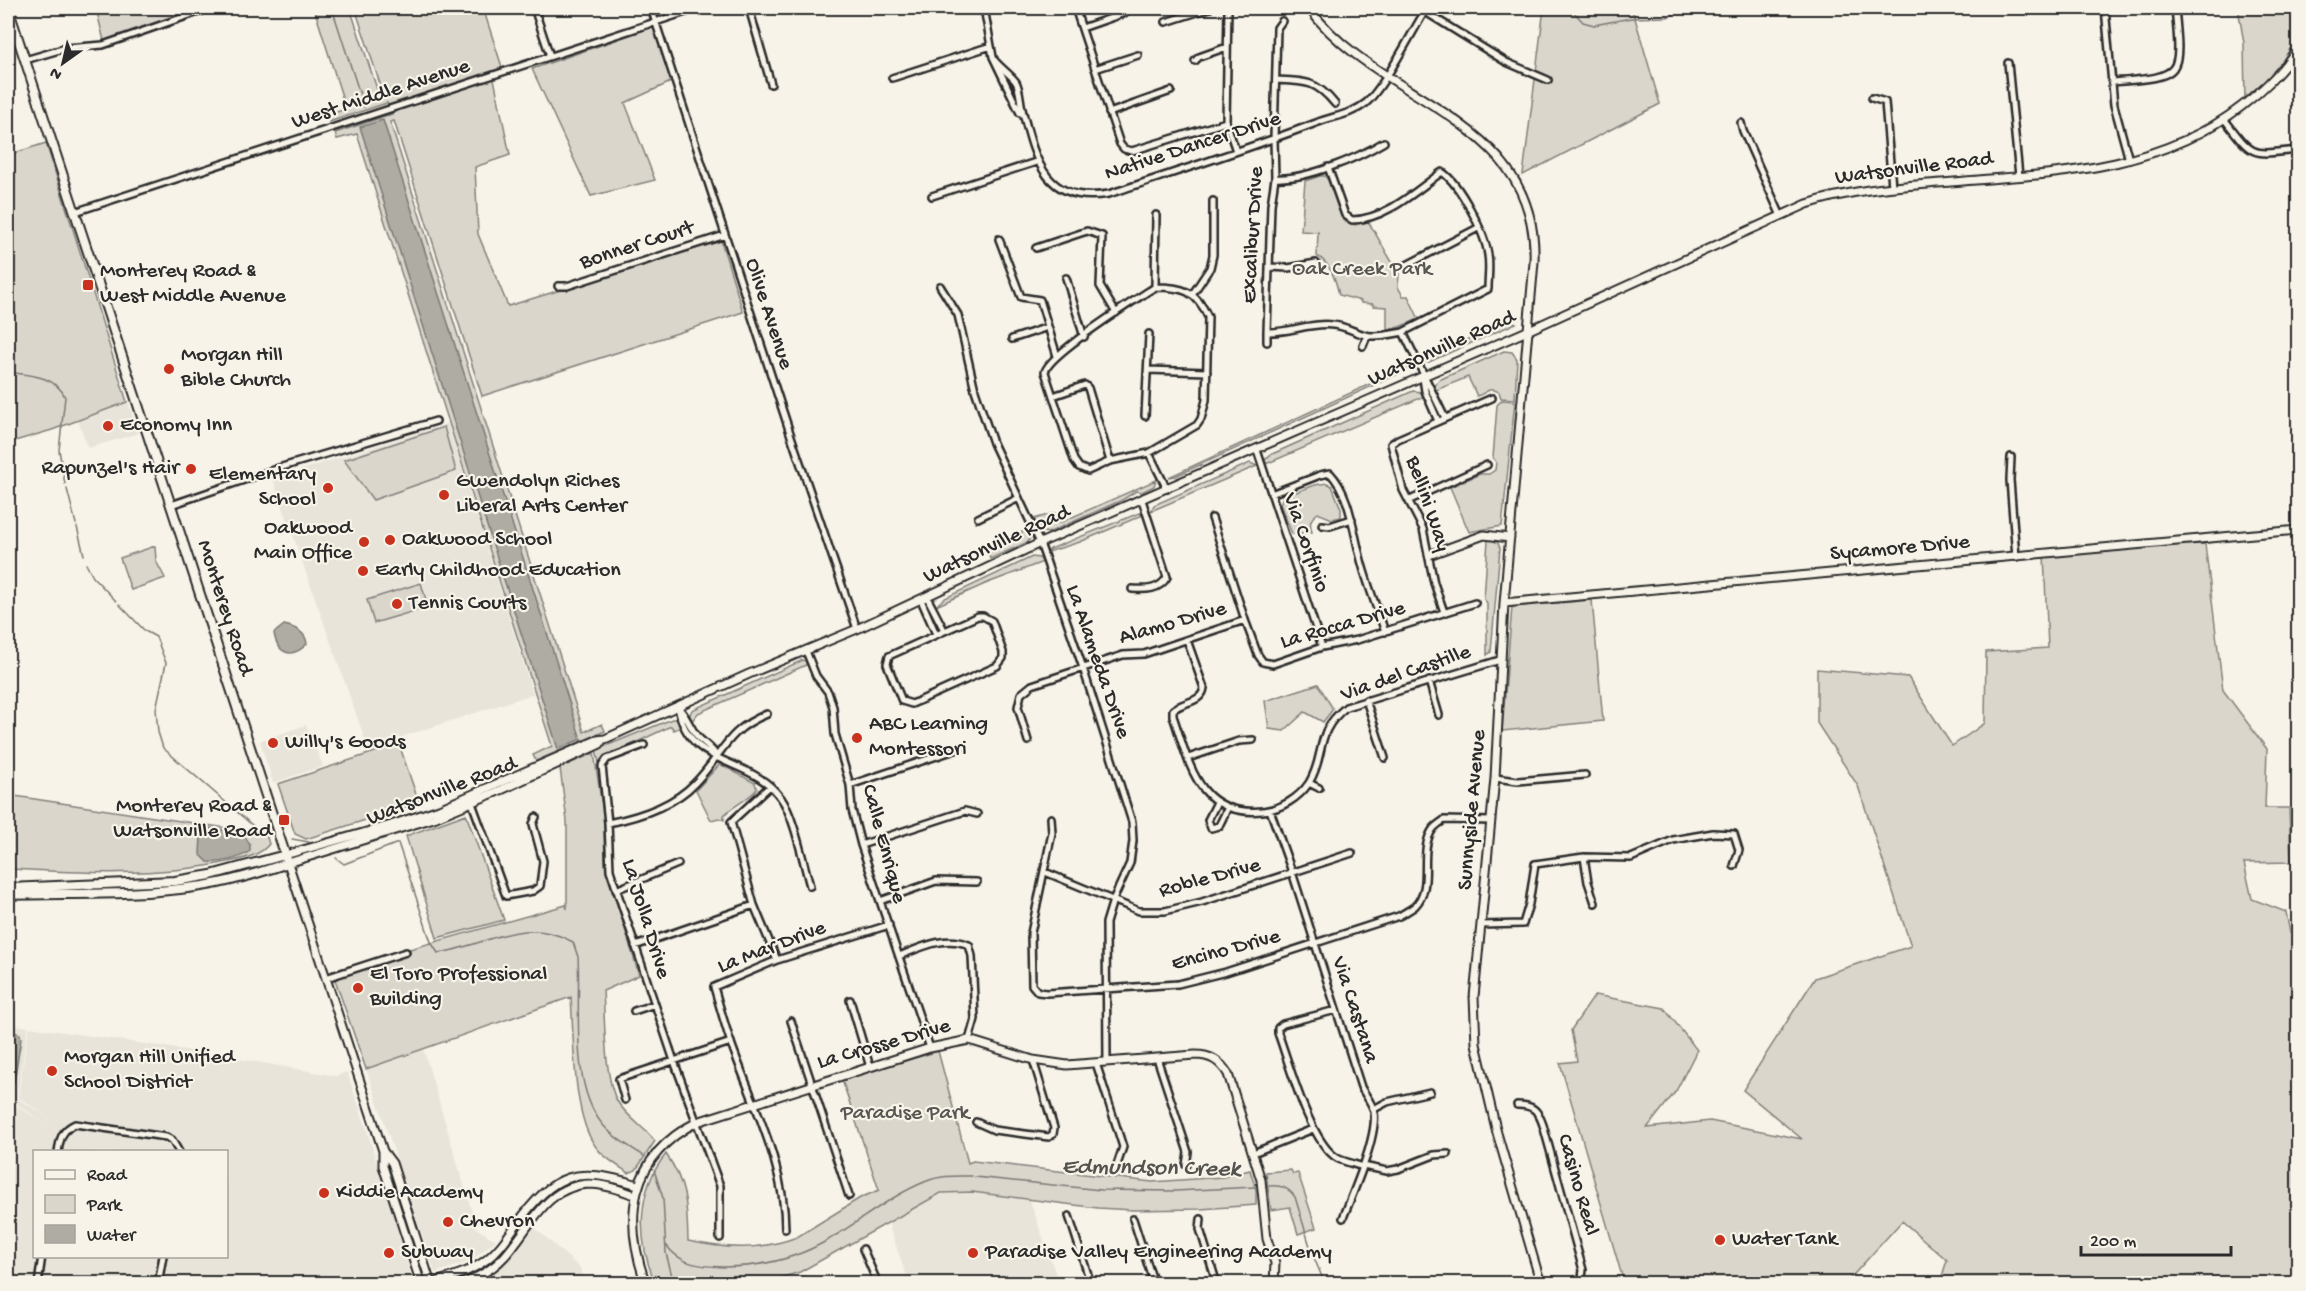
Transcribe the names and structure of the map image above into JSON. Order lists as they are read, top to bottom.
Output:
{
  "streets": {
    "main road": [
      "Watsonville Road",
      "Sycamore Drive",
      "Monterey Road",
      "Sunnyside Avenue",
      "La Crosse Drive"
    ],
    "street": [
      "West Middle Avenue",
      "Native Dancer Drive",
      "Excalibur Drive",
      "Bonner Court",
      "Olive Avenue",
      "Bellini Way",
      "Via Corfinio",
      "Alamo Drive",
      "La Rocca Drive",
      "La Alameda Drive",
      "Via del Castille",
      "Calle Enrique",
      "Roble Drive",
      "La Jolla Drive",
      "La Mar Drive",
      "Encino Drive",
      "Via Castana",
      "Casino Real"
    ]
  },
  "crossings": [
    ["West Middle Avenue", "Olive Avenue"],
    ["West Middle Avenue", "Monterey Road"],
    ["Native Dancer Drive", "Excalibur Drive"],
    ["Native Dancer Drive", "Sunnyside Avenue"],
    ["Watsonville Road", "Olive Avenue"],
    ["Watsonville Road", "Via Corfinio"],
    ["Watsonville Road", "Monterey Road"],
    ["Watsonville Road", "La Alameda Drive"],
    ["Watsonville Road", "Sunnyside Avenue"],
    ["Watsonville Road", "Calle Enrique"],
    ["Bonner Court", "Olive Avenue"],
    ["Bellini Way", "La Rocca Drive"],
    ["Via Corfinio", "La Rocca Drive"],
    ["Sycamore Drive", "Sunnyside Avenue"],
    ["Alamo Drive", "La Rocca Drive"],
    ["Alamo Drive", "La Alameda Drive"],
    ["Alamo Drive", "Via del Castille"],
    ["La Alameda Drive", "Roble Drive"],
    ["La Alameda Drive", "Encino Drive"],
    ["La Alameda Drive", "La Crosse Drive"],
    ["Via del Castille", "Sunnyside Avenue"],
    ["Via del Castille", "Via Castana"],
    ["Sunnyside Avenue", "Encino Drive"],
    ["Calle Enrique", "La Mar Drive"],
    ["Calle Enrique", "La Crosse Drive"],
    ["Roble Drive", "Encino Drive"],
    ["Roble Drive", "Via Castana"],
    ["La Jolla Drive", "La Crosse Drive"],
    ["La Mar Drive", "La Crosse Drive"],
    ["Encino Drive", "Via Castana"]
  ],
  "water": ["Edmundson Creek"],
  "parks": ["Oak Creek Park", "Paradise Park"],
  "places": {
    "transit": ["Monterey Road & West Middle Avenue", "Monterey Road & Watsonville Road"],
    "other": [
      "Morgan Hill Bible Church",
      "Economy Inn",
      "Rapunzel's Hair",
      "Elementary School",
      "Gwendolyn Riches Liberal Arts Center",
      "Oakwood School",
      "Oakwood Main Office",
      "Early Childhood Education",
      "Tennis Courts",
      "ABC Learning Montessori",
      "Willy's Goods",
      "El Toro Professional Building",
      "Morgan Hill Unified School District",
      "Kiddie Academy",
      "Chevron",
      "Water Tank",
      "Subway",
      "Paradise Valley Engineering Academy"
    ]
  },
  "legend": ["Road", "Park", "Water"],
  "scale_bar": "200 m",
  "north": "bottom left"
}
